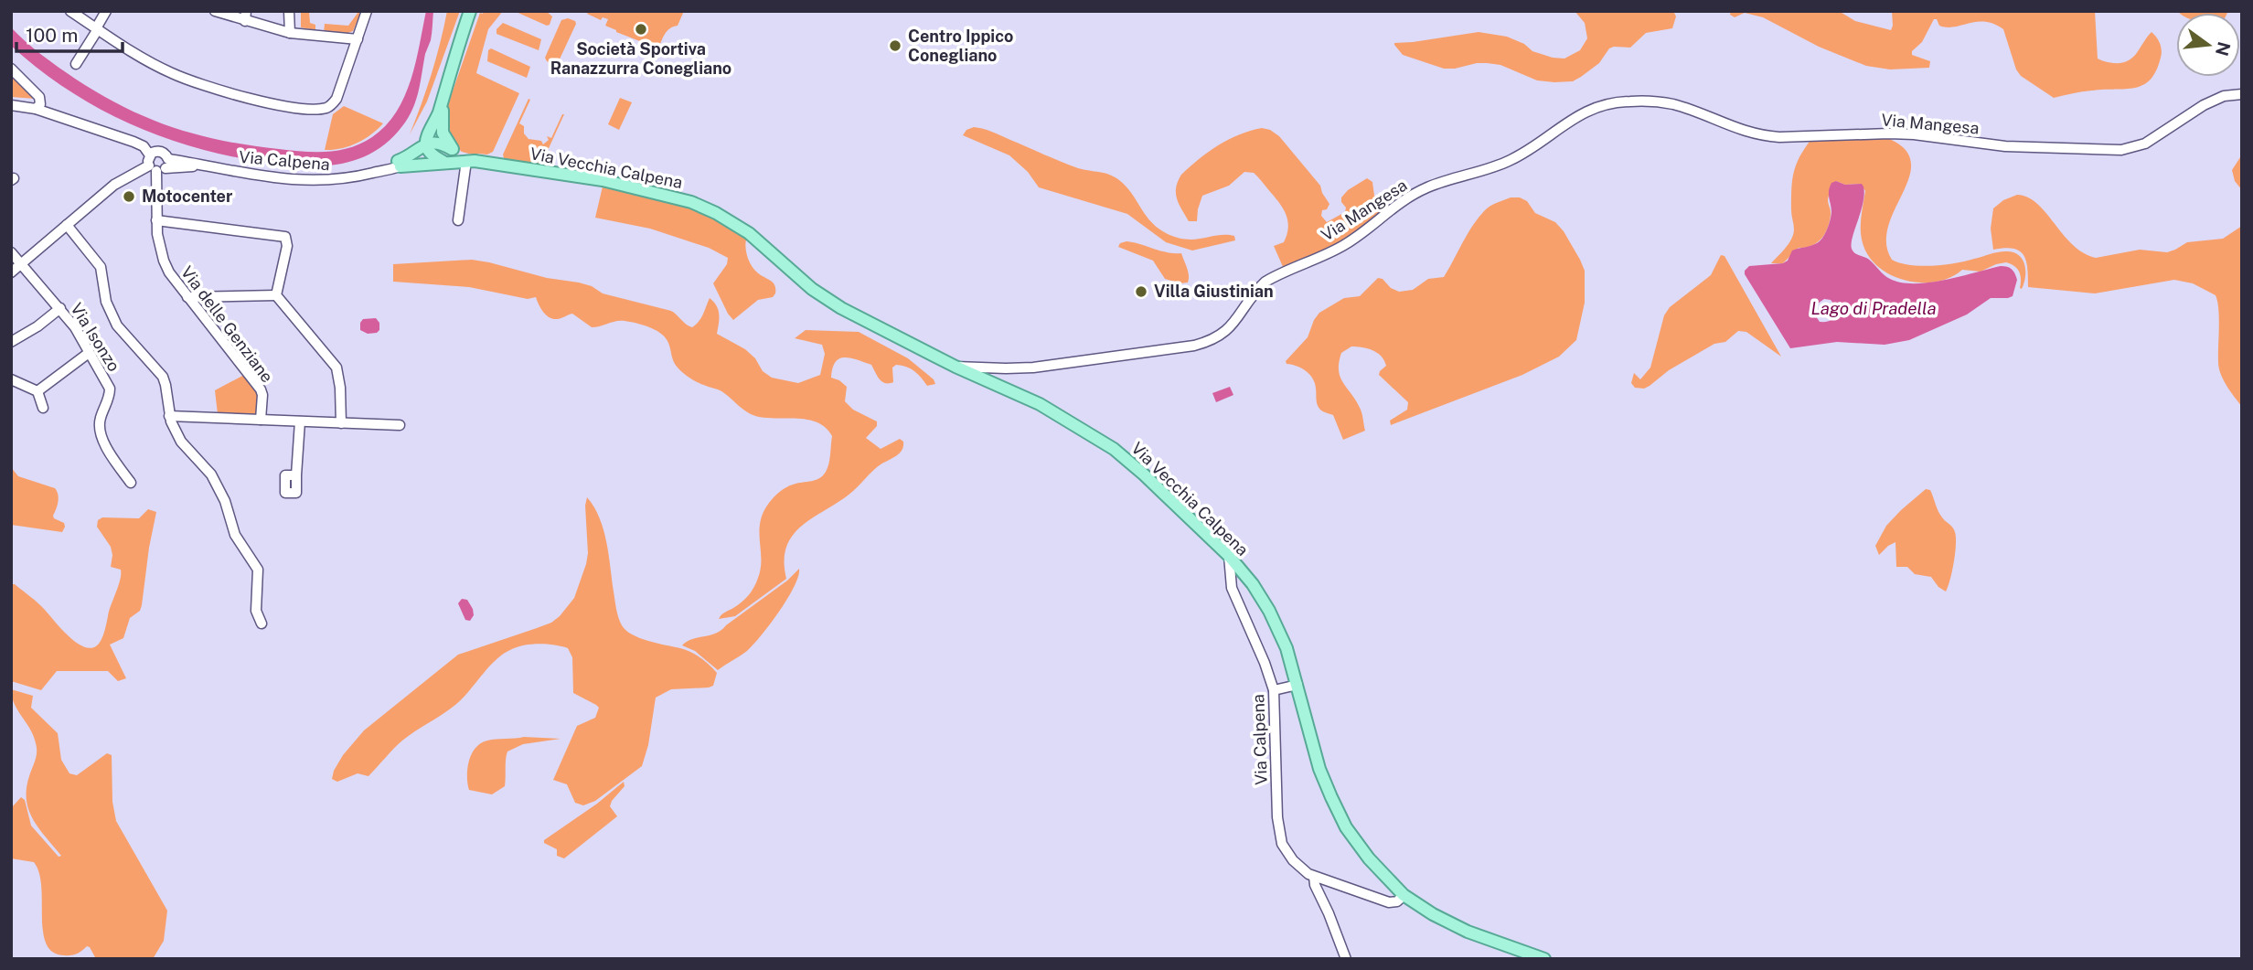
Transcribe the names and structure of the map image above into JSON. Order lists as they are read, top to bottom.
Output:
{
  "streets": {
    "main road": ["Via Vecchia Calpena"],
    "street": [
      "Via Mangesa",
      "Via Calpena",
      "Via delle Genziane",
      "Via Isonzo"
    ]
  },
  "crossings": [
    ["Via Mangesa", "Via Vecchia Calpena"],
    ["Via Calpena", "Via Vecchia Calpena"],
    ["Via Calpena", "Via delle Genziane"]
  ],
  "water": ["Lago di Pradella"],
  "places": [
    "Società Sportiva Ranazzurra Conegliano",
    "Centro Ippico Conegliano",
    "Motocenter",
    "Villa Giustinian"
  ],
  "scale_bar": "100 m",
  "north": "right"
}
